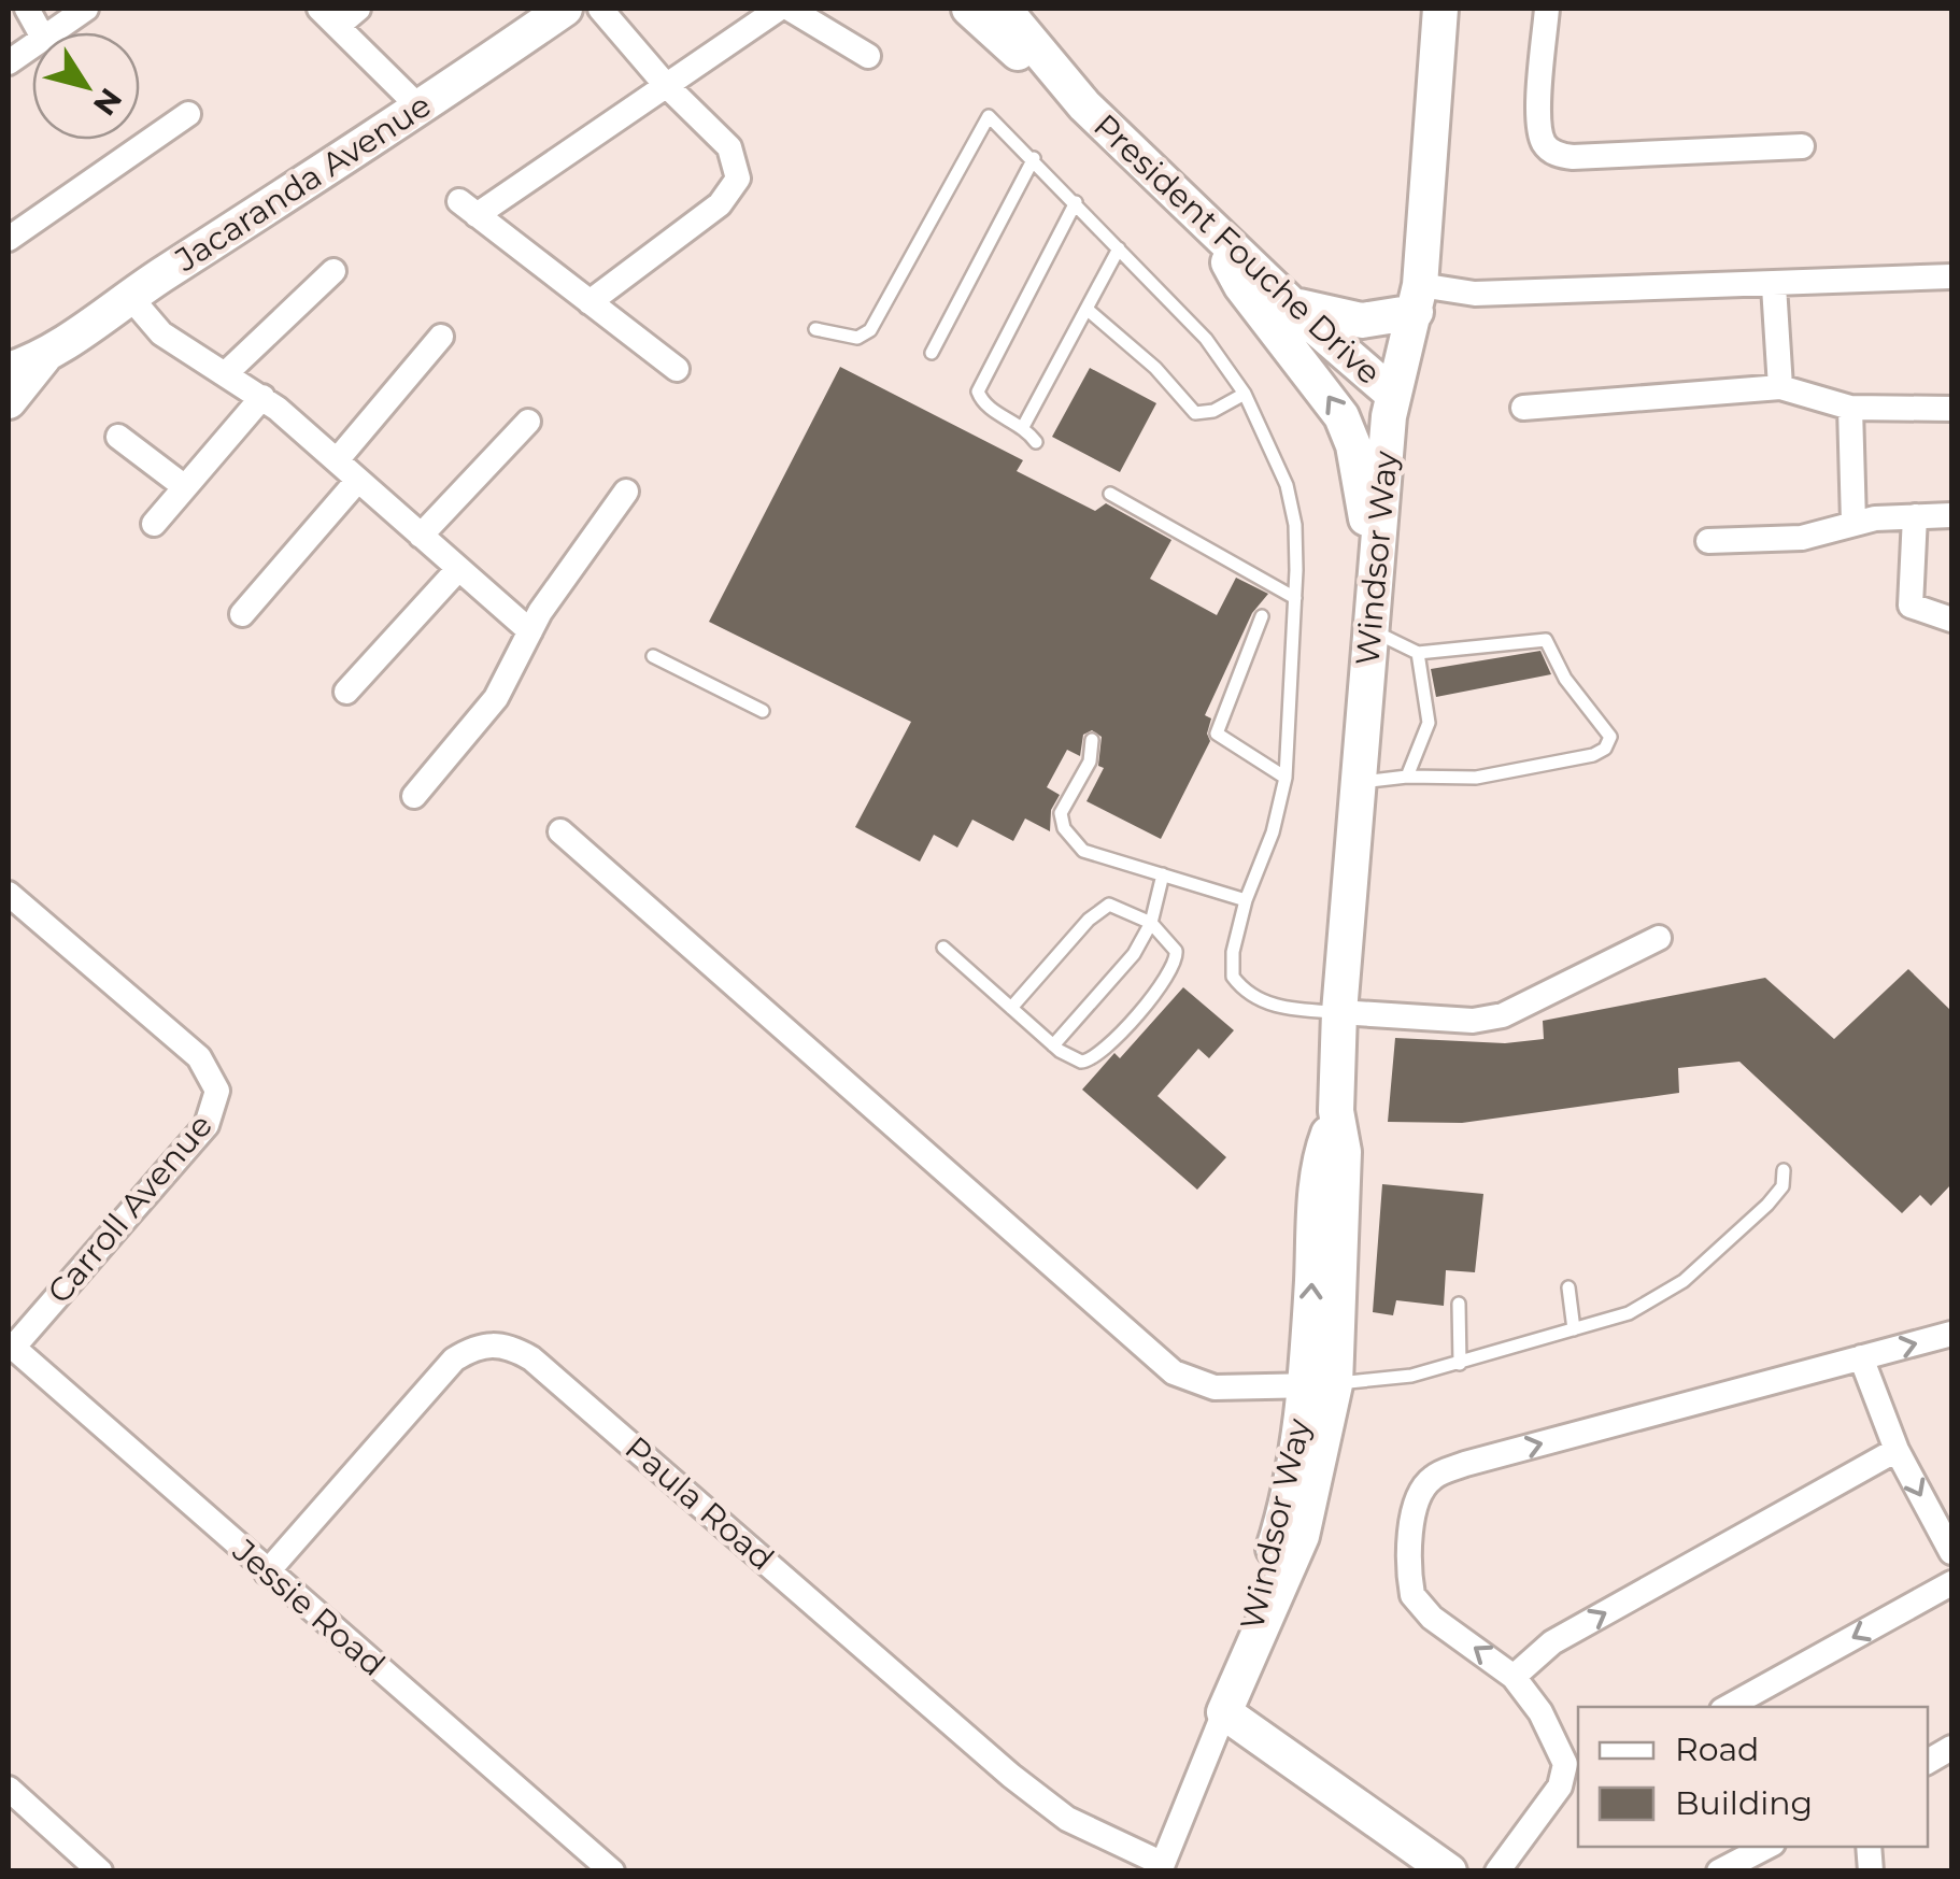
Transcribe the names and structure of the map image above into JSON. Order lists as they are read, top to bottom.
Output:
{
  "streets": {
    "street": [
      "Jacaranda Avenue",
      "President Fouche Drive",
      "Windsor Way",
      "Carroll Avenue",
      "Paula Road",
      "Jessie Road"
    ]
  },
  "crossings": [
    ["President Fouche Drive", "Windsor Way"],
    ["Carroll Avenue", "Jessie Road"],
    ["Paula Road", "Jessie Road"]
  ],
  "legend": ["Road", "Building"],
  "north": "bottom right"
}
